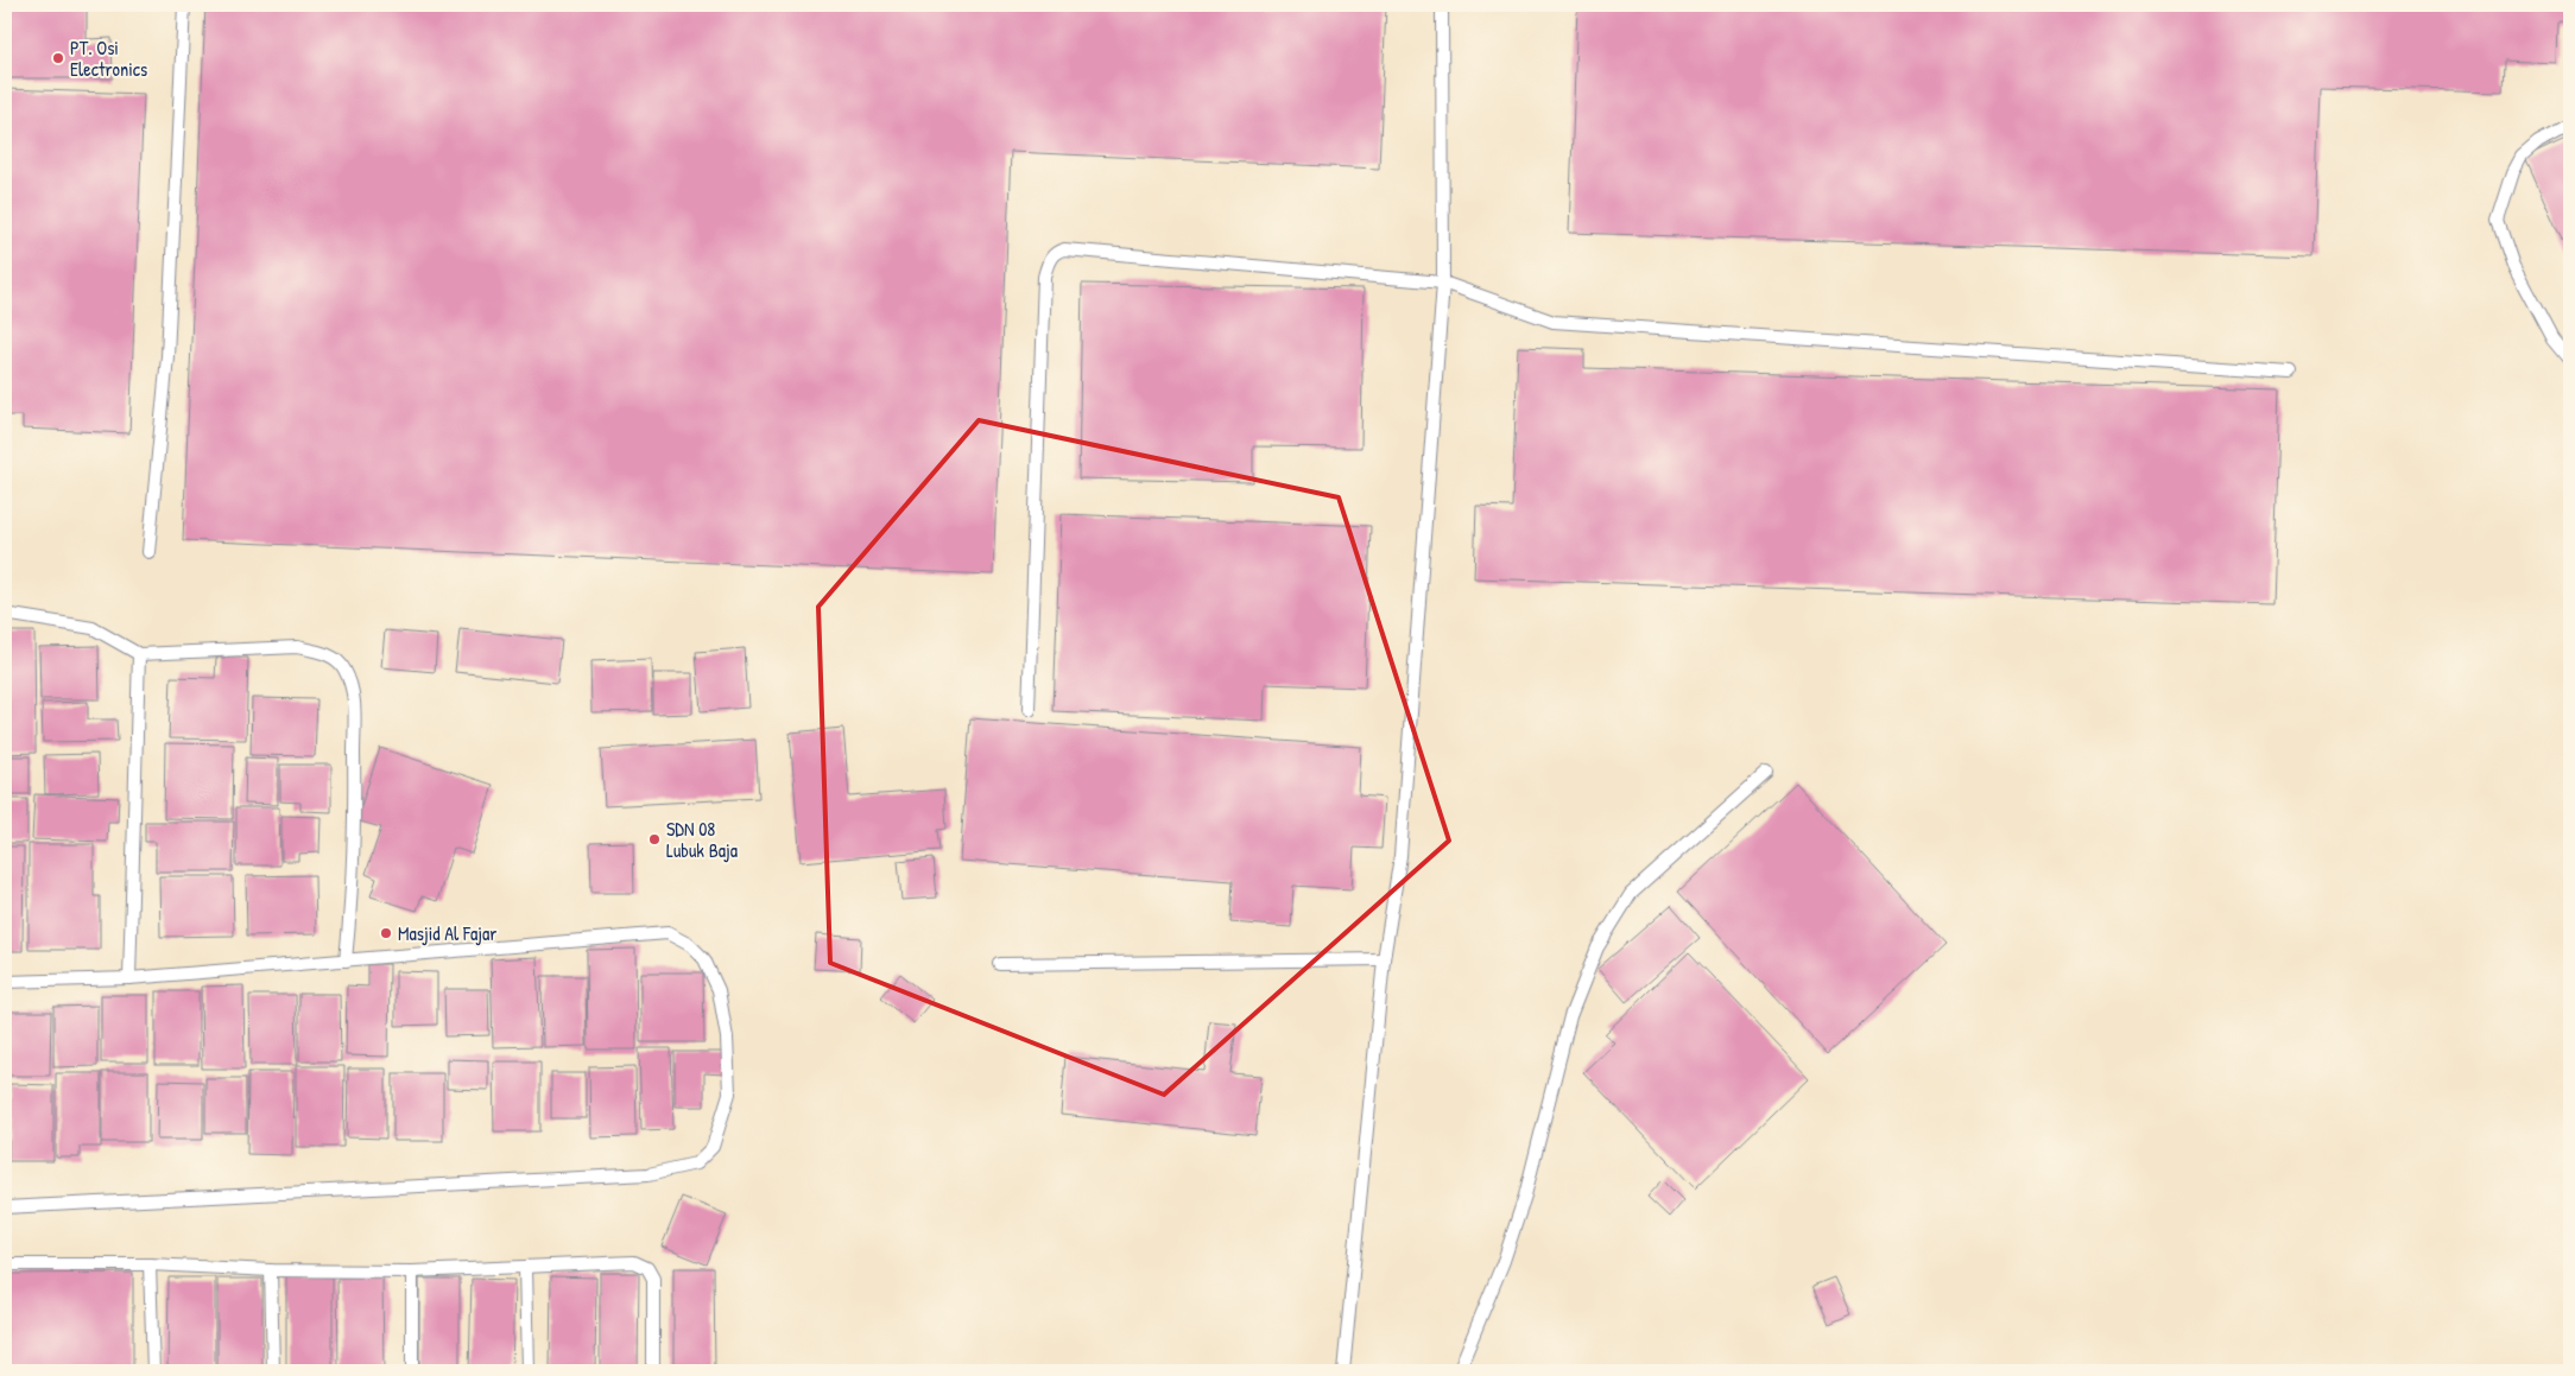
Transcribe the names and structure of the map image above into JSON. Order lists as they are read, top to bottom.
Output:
{
  "places": ["PT. Osi Electronics", "SDN 08 Lubuk Baja", "Masjid Al Fajar"]
}
